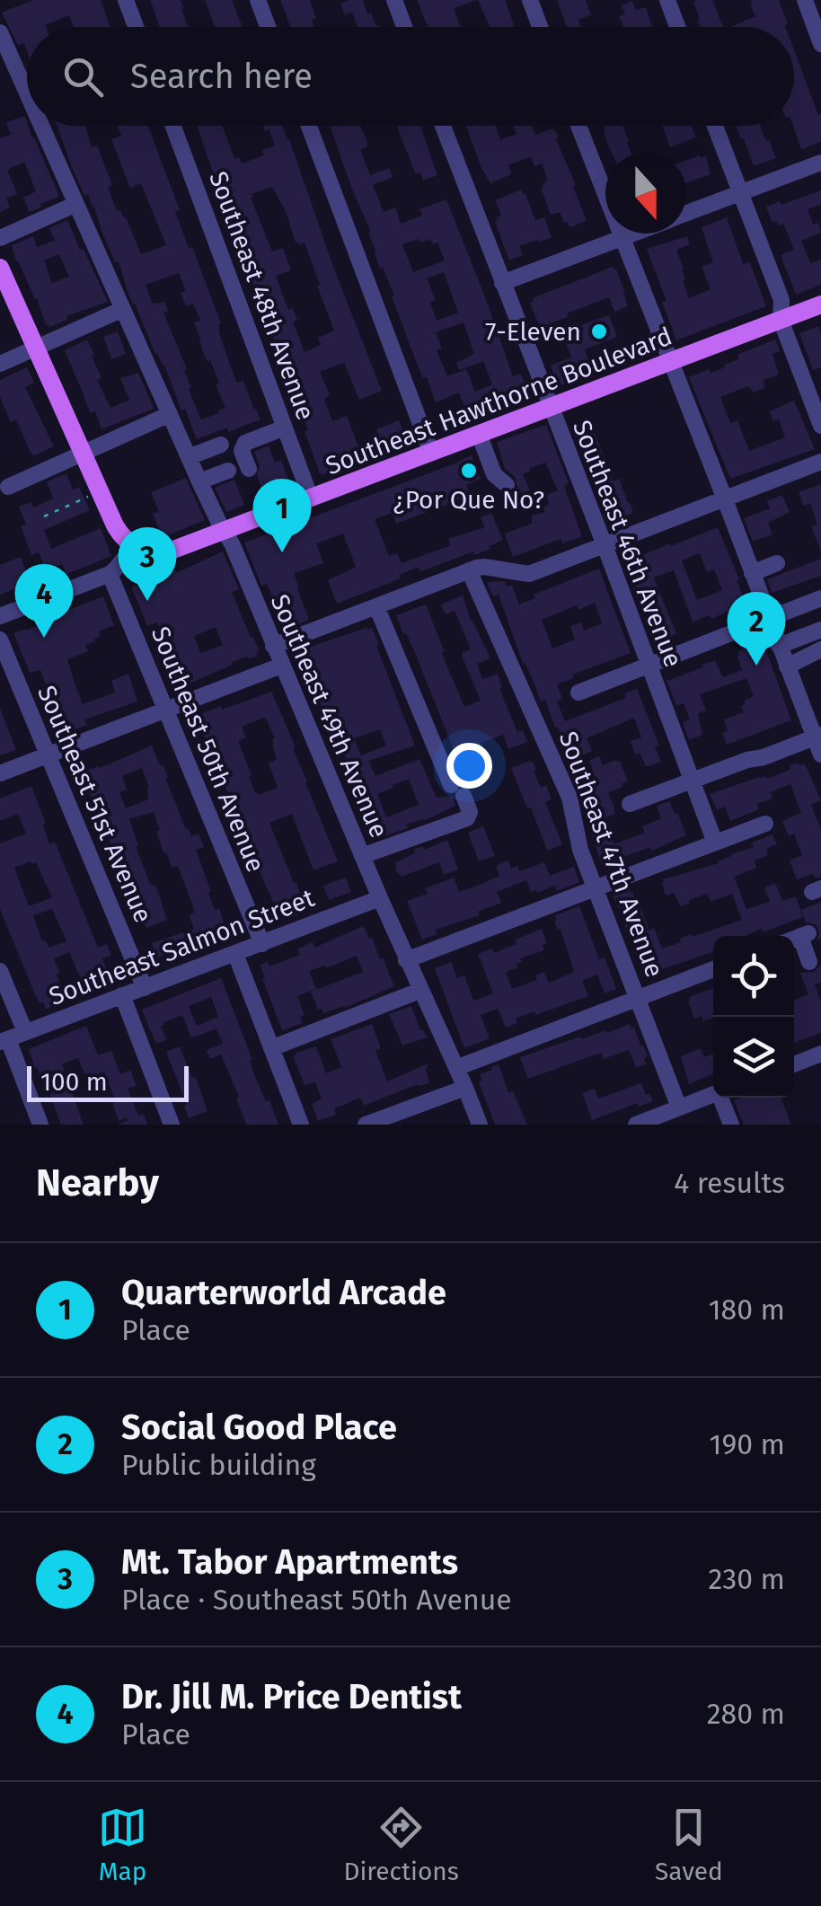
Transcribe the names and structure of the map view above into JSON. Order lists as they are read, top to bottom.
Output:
{
  "streets": {
    "main road": ["Southeast Hawthorne Boulevard"],
    "street": [
      "Southeast 48th Avenue",
      "Southeast 46th Avenue",
      "Southeast 49th Avenue",
      "Southeast 50th Avenue",
      "Southeast 51st Avenue",
      "Southeast 47th Avenue",
      "Southeast Salmon Street"
    ]
  },
  "crossings": [
    ["Southeast 48th Avenue", "Southeast Hawthorne Boulevard"],
    ["Southeast Hawthorne Boulevard", "Southeast 46th Avenue"],
    ["Southeast Hawthorne Boulevard", "Southeast 49th Avenue"],
    ["Southeast 49th Avenue", "Southeast Salmon Street"],
    ["Southeast 50th Avenue", "Southeast Salmon Street"],
    ["Southeast 51st Avenue", "Southeast Salmon Street"]
  ],
  "places": ["7-Eleven", "¿Por Que No?"],
  "scale_bar": "100 m",
  "north": "bottom",
  "page": {
    "search": "Search here",
    "pins": [
      "1",
      "3",
      "4",
      "2"
    ],
    "scale": "100 m",
    "heading": ["Nearby", "4 results"],
    "list": [
      {
        "mark": "1",
        "name": "Quarterworld Arcade",
        "note": "Place",
        "value": "180 m"
      },
      {
        "mark": "2",
        "name": "Social Good Place",
        "note": "Public building",
        "value": "190 m"
      },
      {
        "mark": "3",
        "name": "Mt. Tabor Apartments",
        "note": "Place · Southeast 50th Avenue",
        "value": "230 m"
      },
      {
        "mark": "4",
        "name": "Dr. Jill M. Price Dentist",
        "note": "Place",
        "value": "280 m"
      }
    ],
    "nav": ["Map", "Directions", "Saved"]
  }
}
